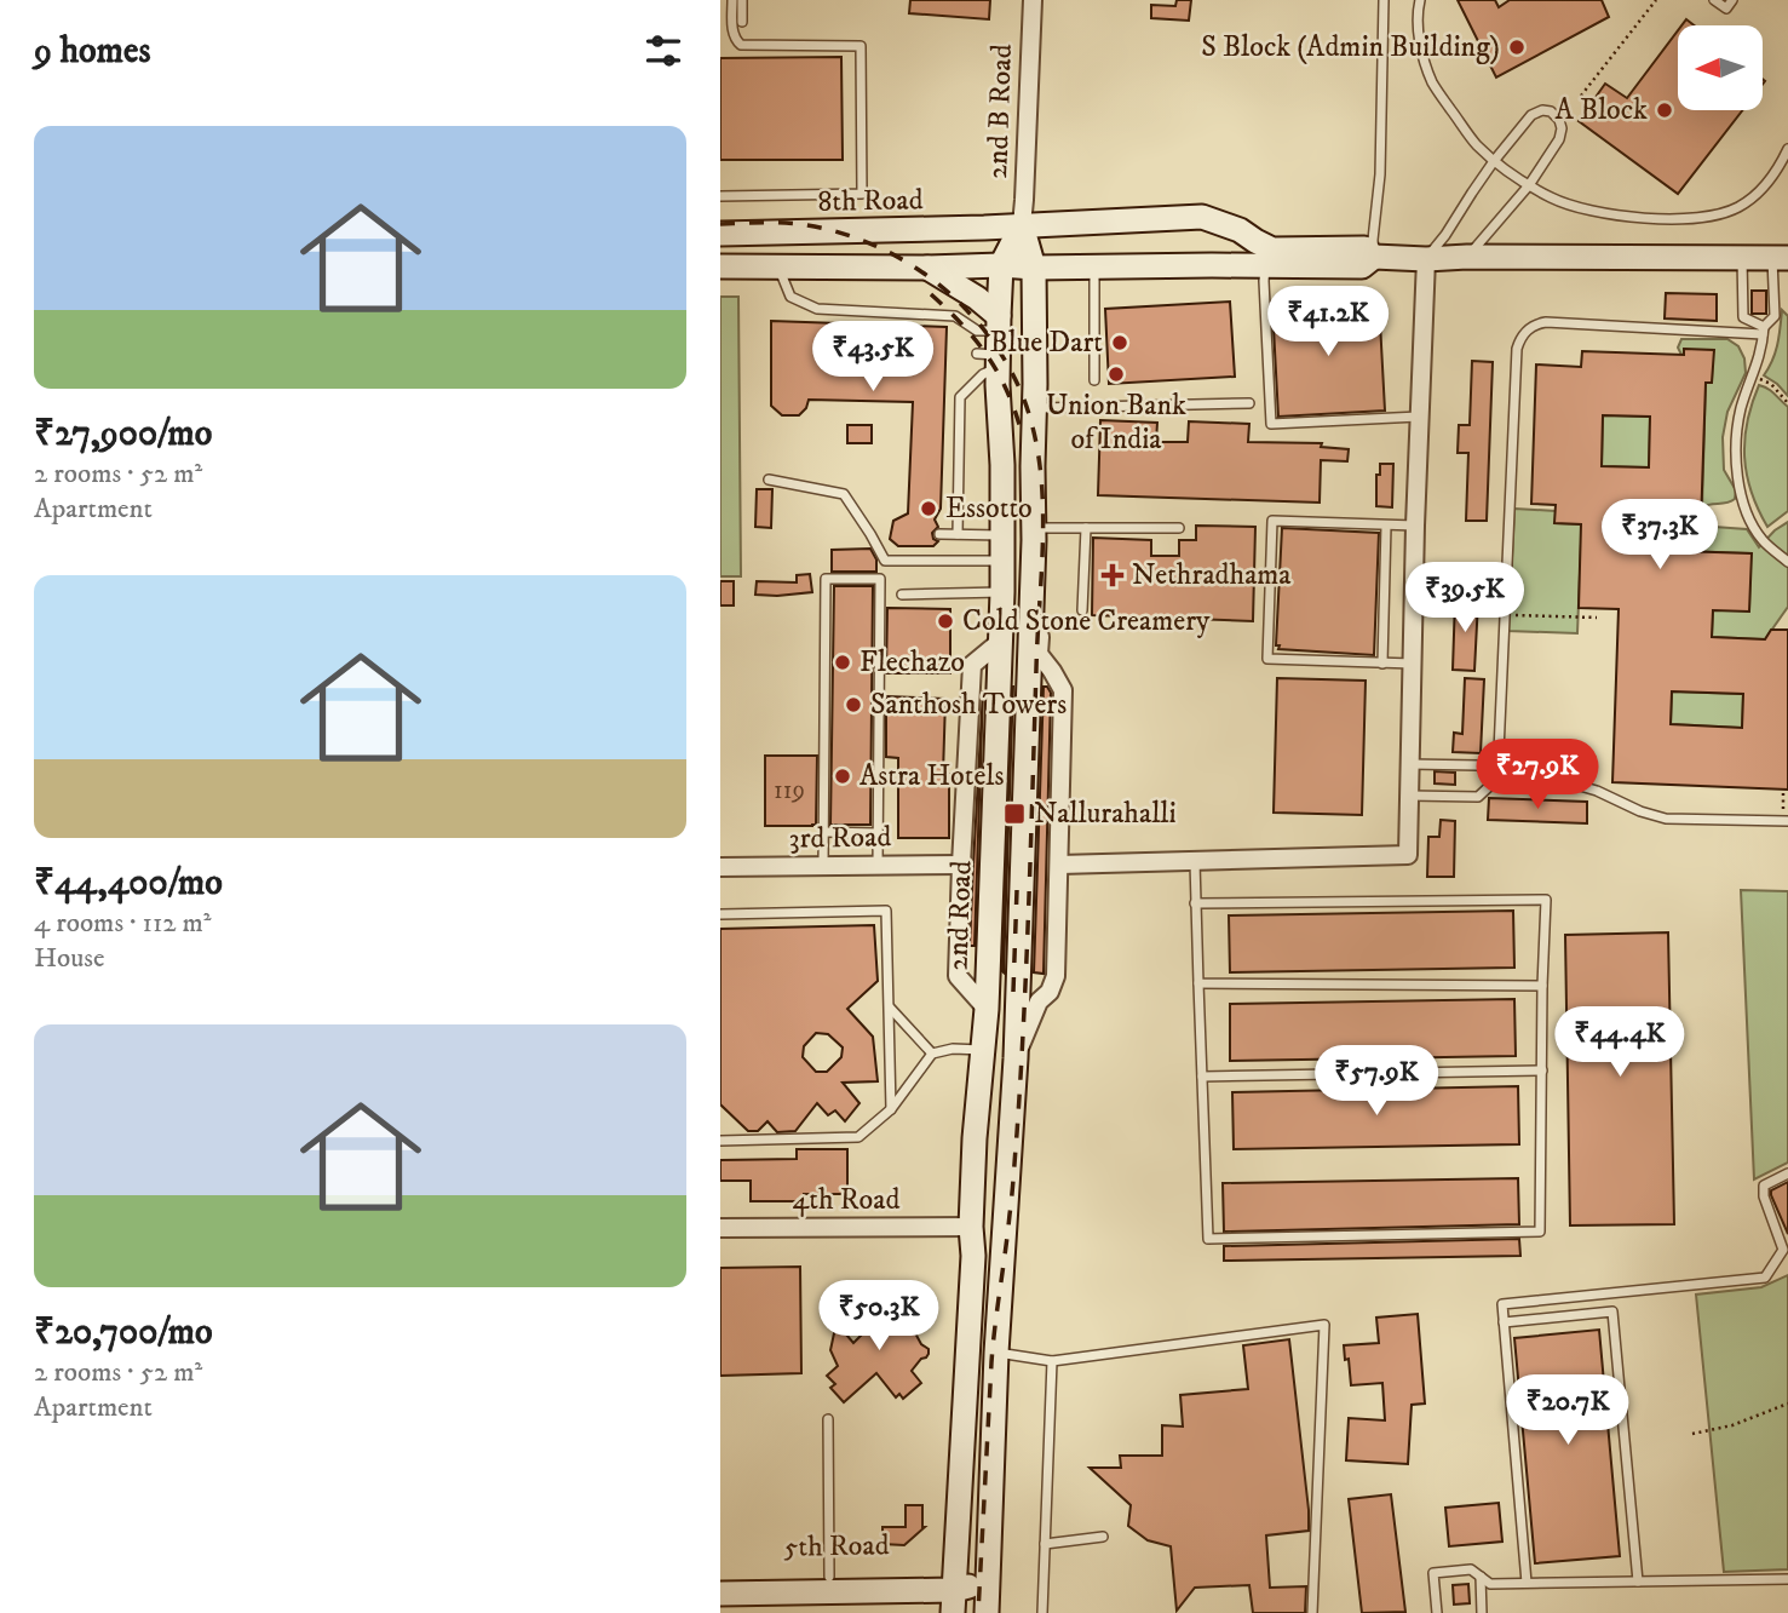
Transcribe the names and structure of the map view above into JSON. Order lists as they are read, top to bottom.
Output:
{
  "streets": {
    "main road": ["8th Road", "2nd Road", "5th Road"],
    "street": ["2nd B Road", "3rd Road", "4th Road"]
  },
  "crossings": [
    ["2nd B Road", "8th Road"],
    ["2nd B Road", "2nd Road"],
    ["8th Road", "2nd Road"],
    ["2nd Road", "4th Road"],
    ["2nd Road", "5th Road"]
  ],
  "places": {
    "other": [
      "S Block (Admin Building)",
      "A Block",
      "Blue Dart",
      "Union Bank of India",
      "Essotto",
      "Cold Stone Creamery",
      "Flechazo",
      "Santhosh Towers",
      "Astra Hotels"
    ],
    "health": ["Nethradhama"],
    "transit": ["Nallurahalli"]
  },
  "house_numbers": ["119"],
  "north": "left",
  "page": {
    "heading": "9 homes",
    "list": [
      {
        "name": "₹27,900/mo",
        "note": "2 rooms · 52 m² · Apartment"
      },
      {
        "name": "₹44,400/mo",
        "note": "4 rooms · 112 m² · House"
      },
      {
        "name": "₹20,700/mo",
        "note": "2 rooms · 52 m² · Apartment"
      }
    ],
    "price": [
      "₹41.2K",
      "₹43.5K",
      "₹37.3K",
      "₹39.5K",
      "₹27.9K",
      "₹44.4K",
      "₹57.9K",
      "₹50.3K",
      "₹20.7K"
    ]
  }
}
